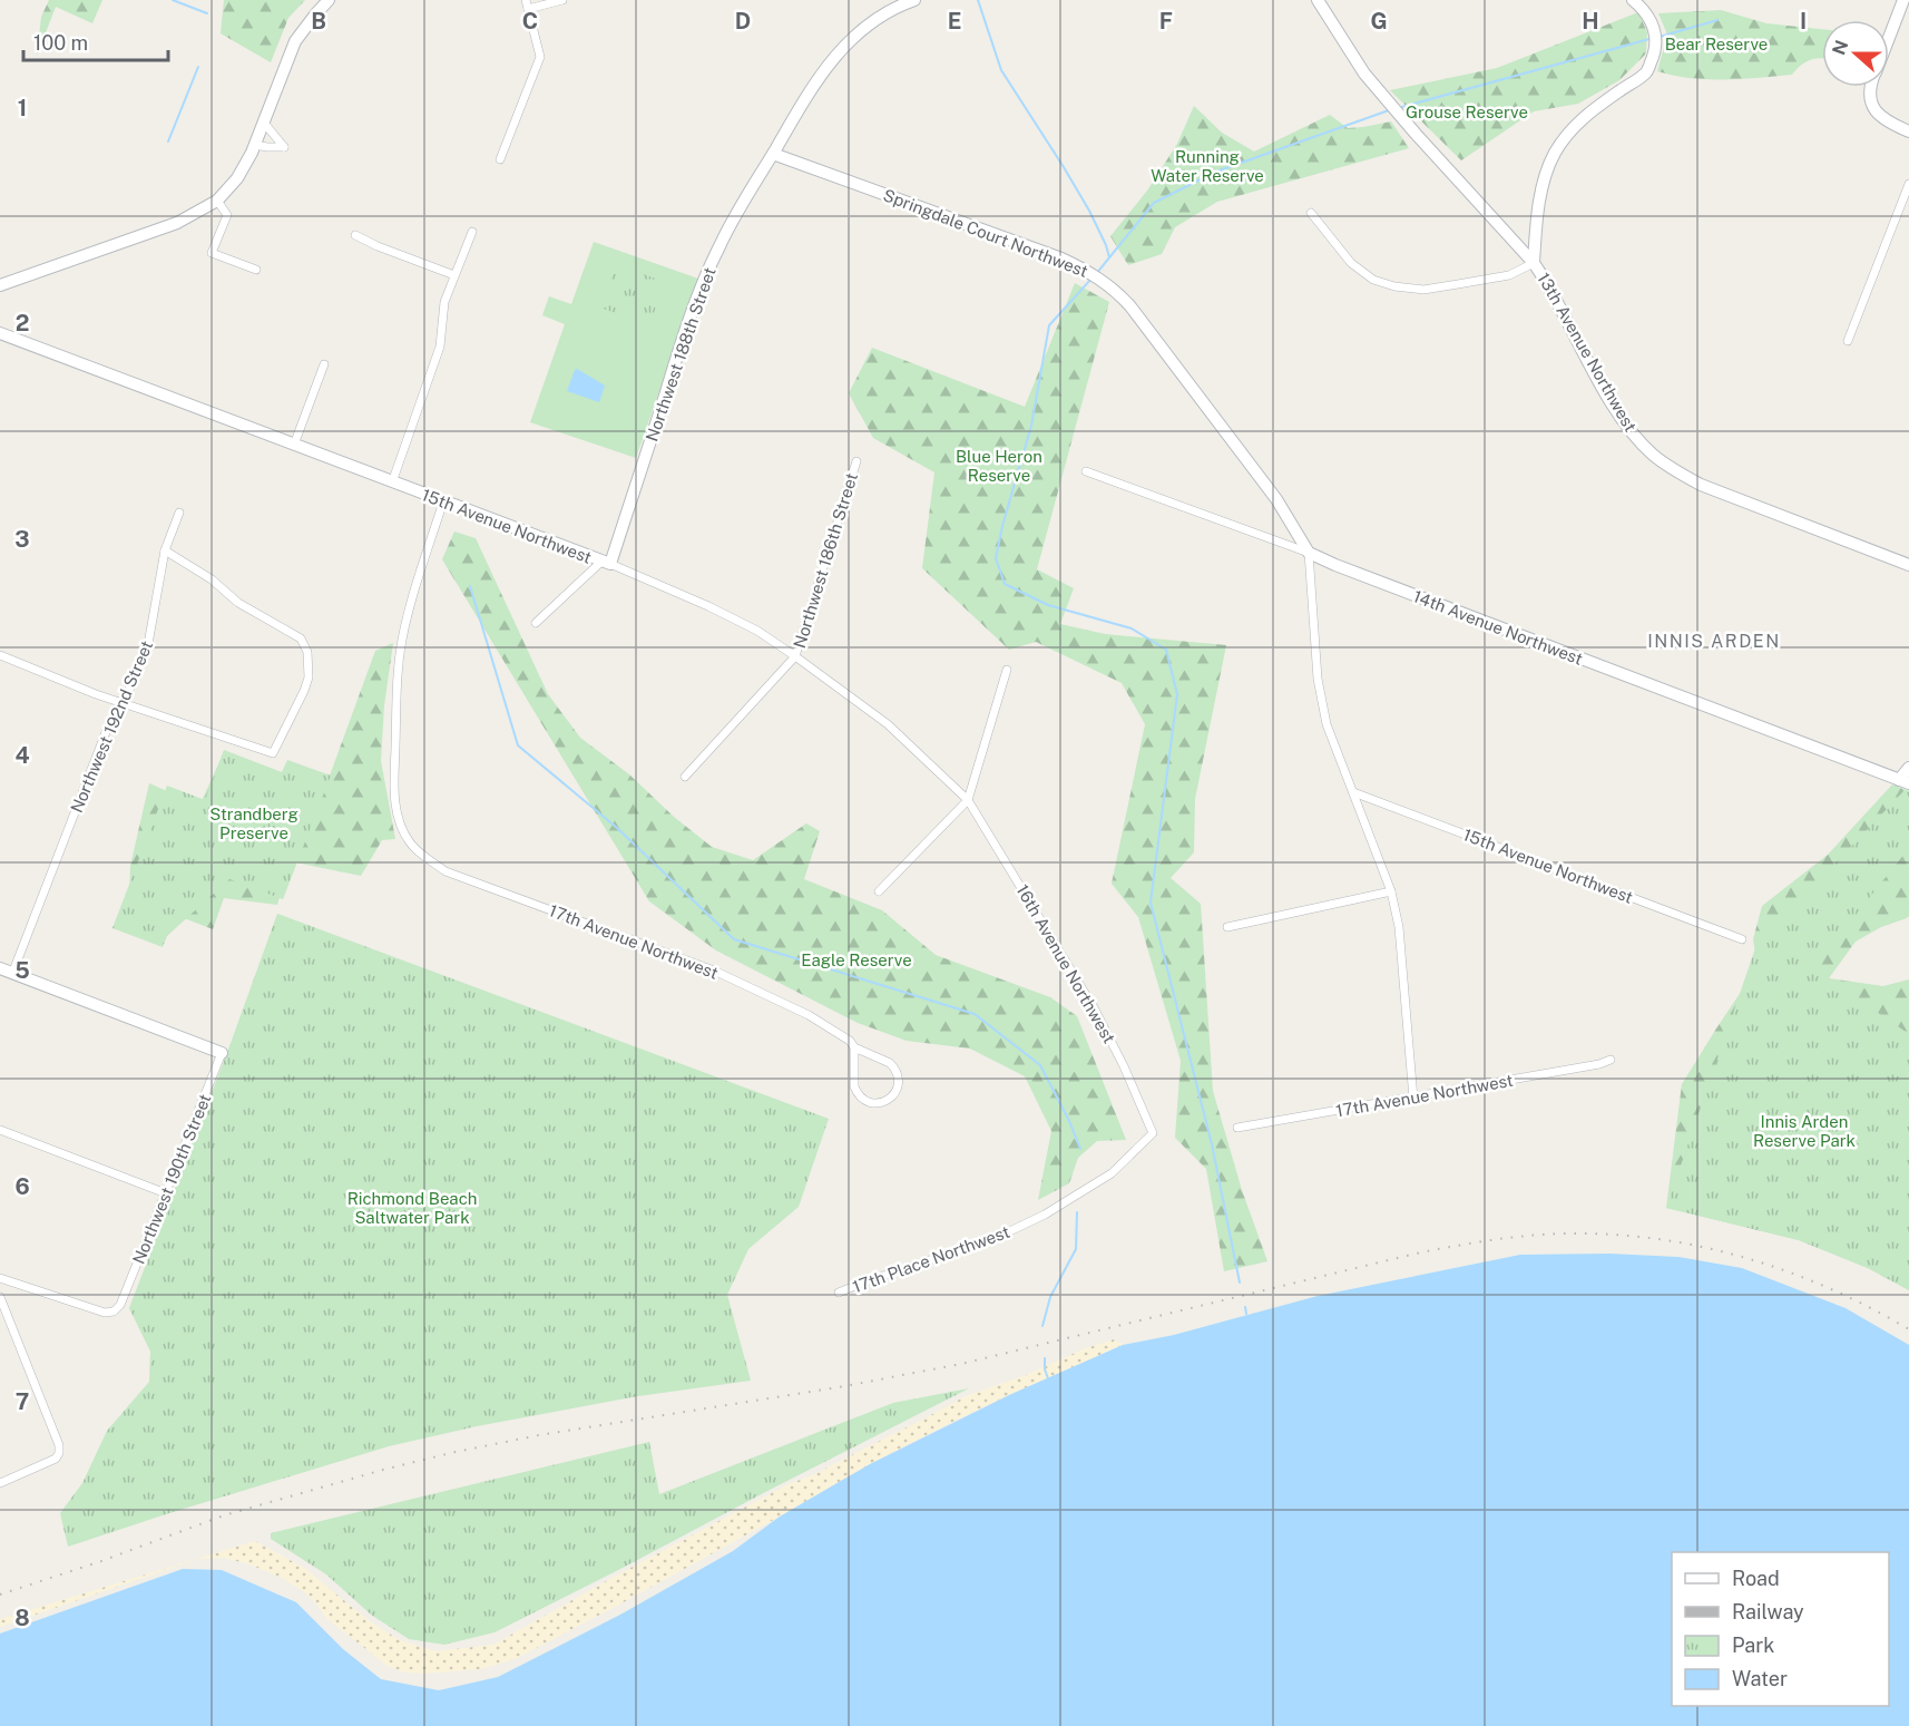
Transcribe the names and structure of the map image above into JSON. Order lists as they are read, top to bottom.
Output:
{
  "streets": {
    "street": [
      "Springdale Court Northwest",
      "13th Avenue Northwest",
      "Northwest 188th Street",
      "15th Avenue Northwest",
      "Northwest 186th Street",
      "14th Avenue Northwest",
      "Northwest 192nd Street",
      "17th Avenue Northwest",
      "16th Avenue Northwest",
      "Northwest 190th Street",
      "17th Place Northwest"
    ]
  },
  "crossings": [
    ["Springdale Court Northwest", "Northwest 188th Street"],
    ["Springdale Court Northwest", "14th Avenue Northwest"],
    ["Northwest 188th Street", "15th Avenue Northwest"],
    ["15th Avenue Northwest", "Northwest 186th Street"],
    ["15th Avenue Northwest", "17th Avenue Northwest"],
    ["15th Avenue Northwest", "16th Avenue Northwest"],
    ["16th Avenue Northwest", "17th Place Northwest"]
  ],
  "districts": ["INNIS ARDEN"],
  "parks": [
    "Bear Reserve",
    "Grouse Reserve",
    "Running Water Reserve",
    "Blue Heron Reserve",
    "Strandberg Preserve",
    "Eagle Reserve",
    "Innis Arden Reserve Park",
    "Richmond Beach Saltwater Park"
  ],
  "legend": [
    "Road",
    "Railway",
    "Park",
    "Water"
  ],
  "scale_bar": "100 m",
  "north": "left",
  "grid": {
    "columns": [
      "B",
      "C",
      "D",
      "E",
      "F",
      "G",
      "H",
      "I"
    ],
    "rows": [
      "1",
      "2",
      "3",
      "4",
      "5",
      "6",
      "7",
      "8"
    ]
  }
}
